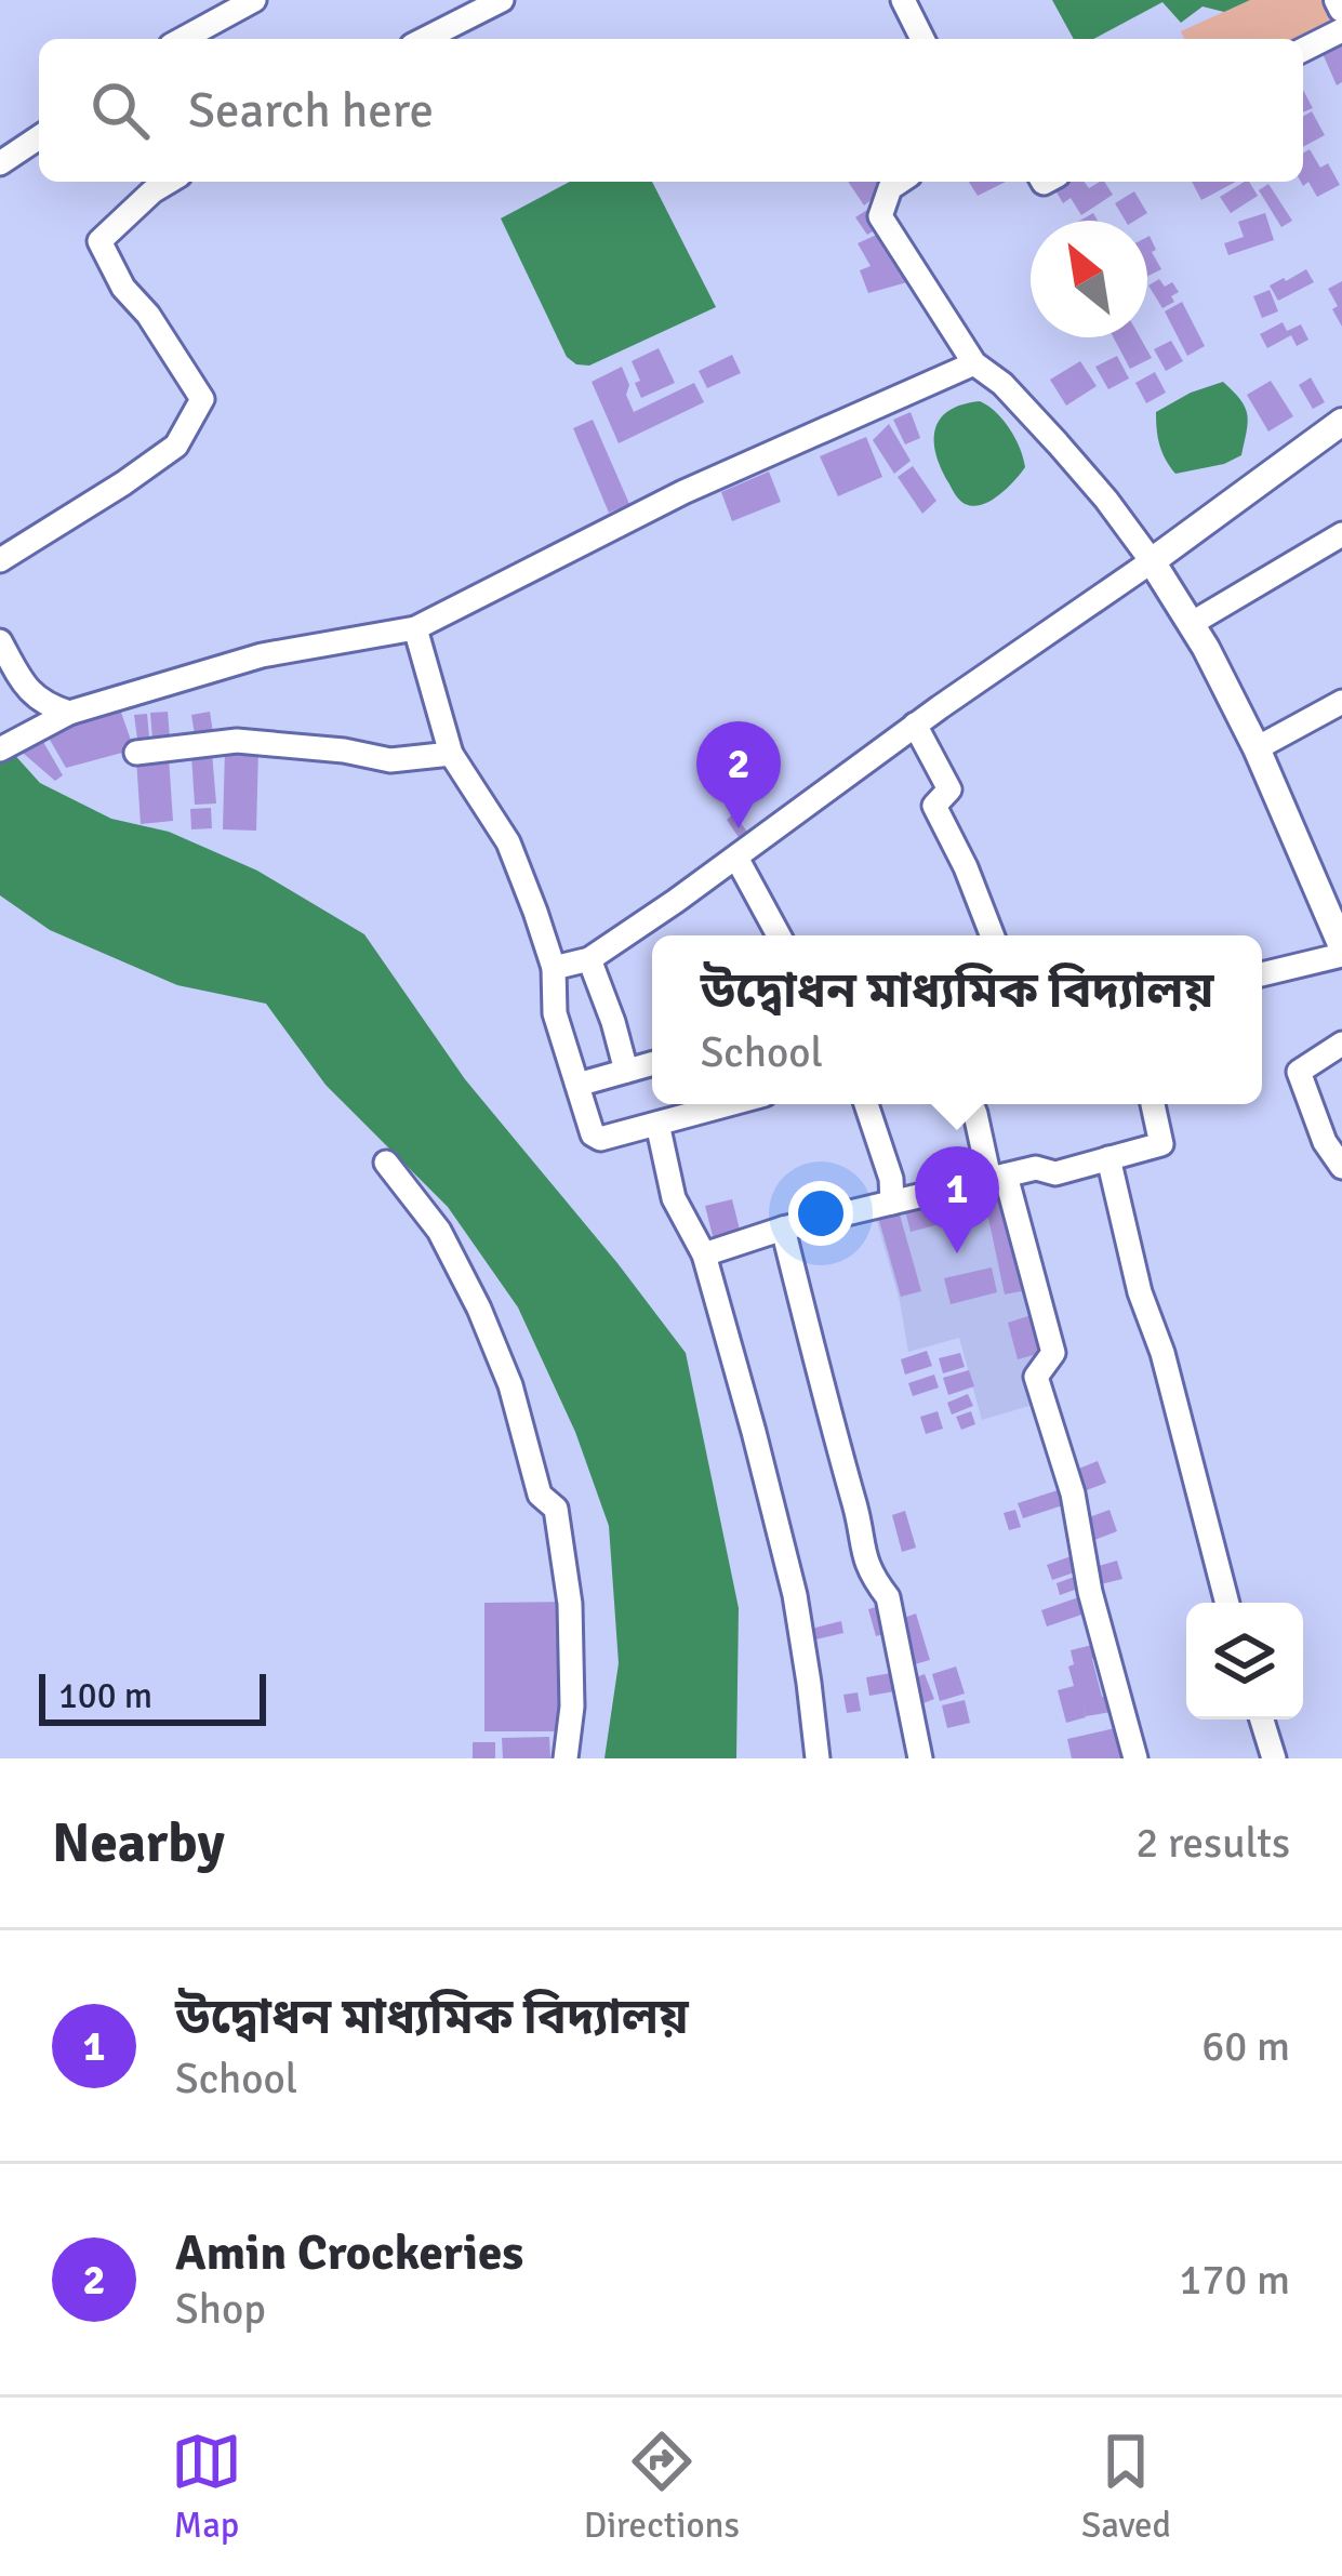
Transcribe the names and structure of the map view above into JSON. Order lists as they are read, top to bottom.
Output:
{
  "scale_bar": "100 m",
  "north": "top left",
  "page": {
    "search": "Search here",
    "pins": ["2", "1"],
    "popup": ["উদ্বোধন মাধ্যমিক বিদ্যালয়", "School"],
    "scale": "100 m",
    "heading": ["Nearby", "2 results"],
    "list": [
      {
        "mark": "1",
        "name": "উদ্বোধন মাধ্যমিক বিদ্যালয়",
        "note": "School",
        "value": "60 m"
      },
      {
        "mark": "2",
        "name": "Amin Crockeries",
        "note": "Shop",
        "value": "170 m"
      }
    ],
    "nav": ["Map", "Directions", "Saved"]
  }
}
